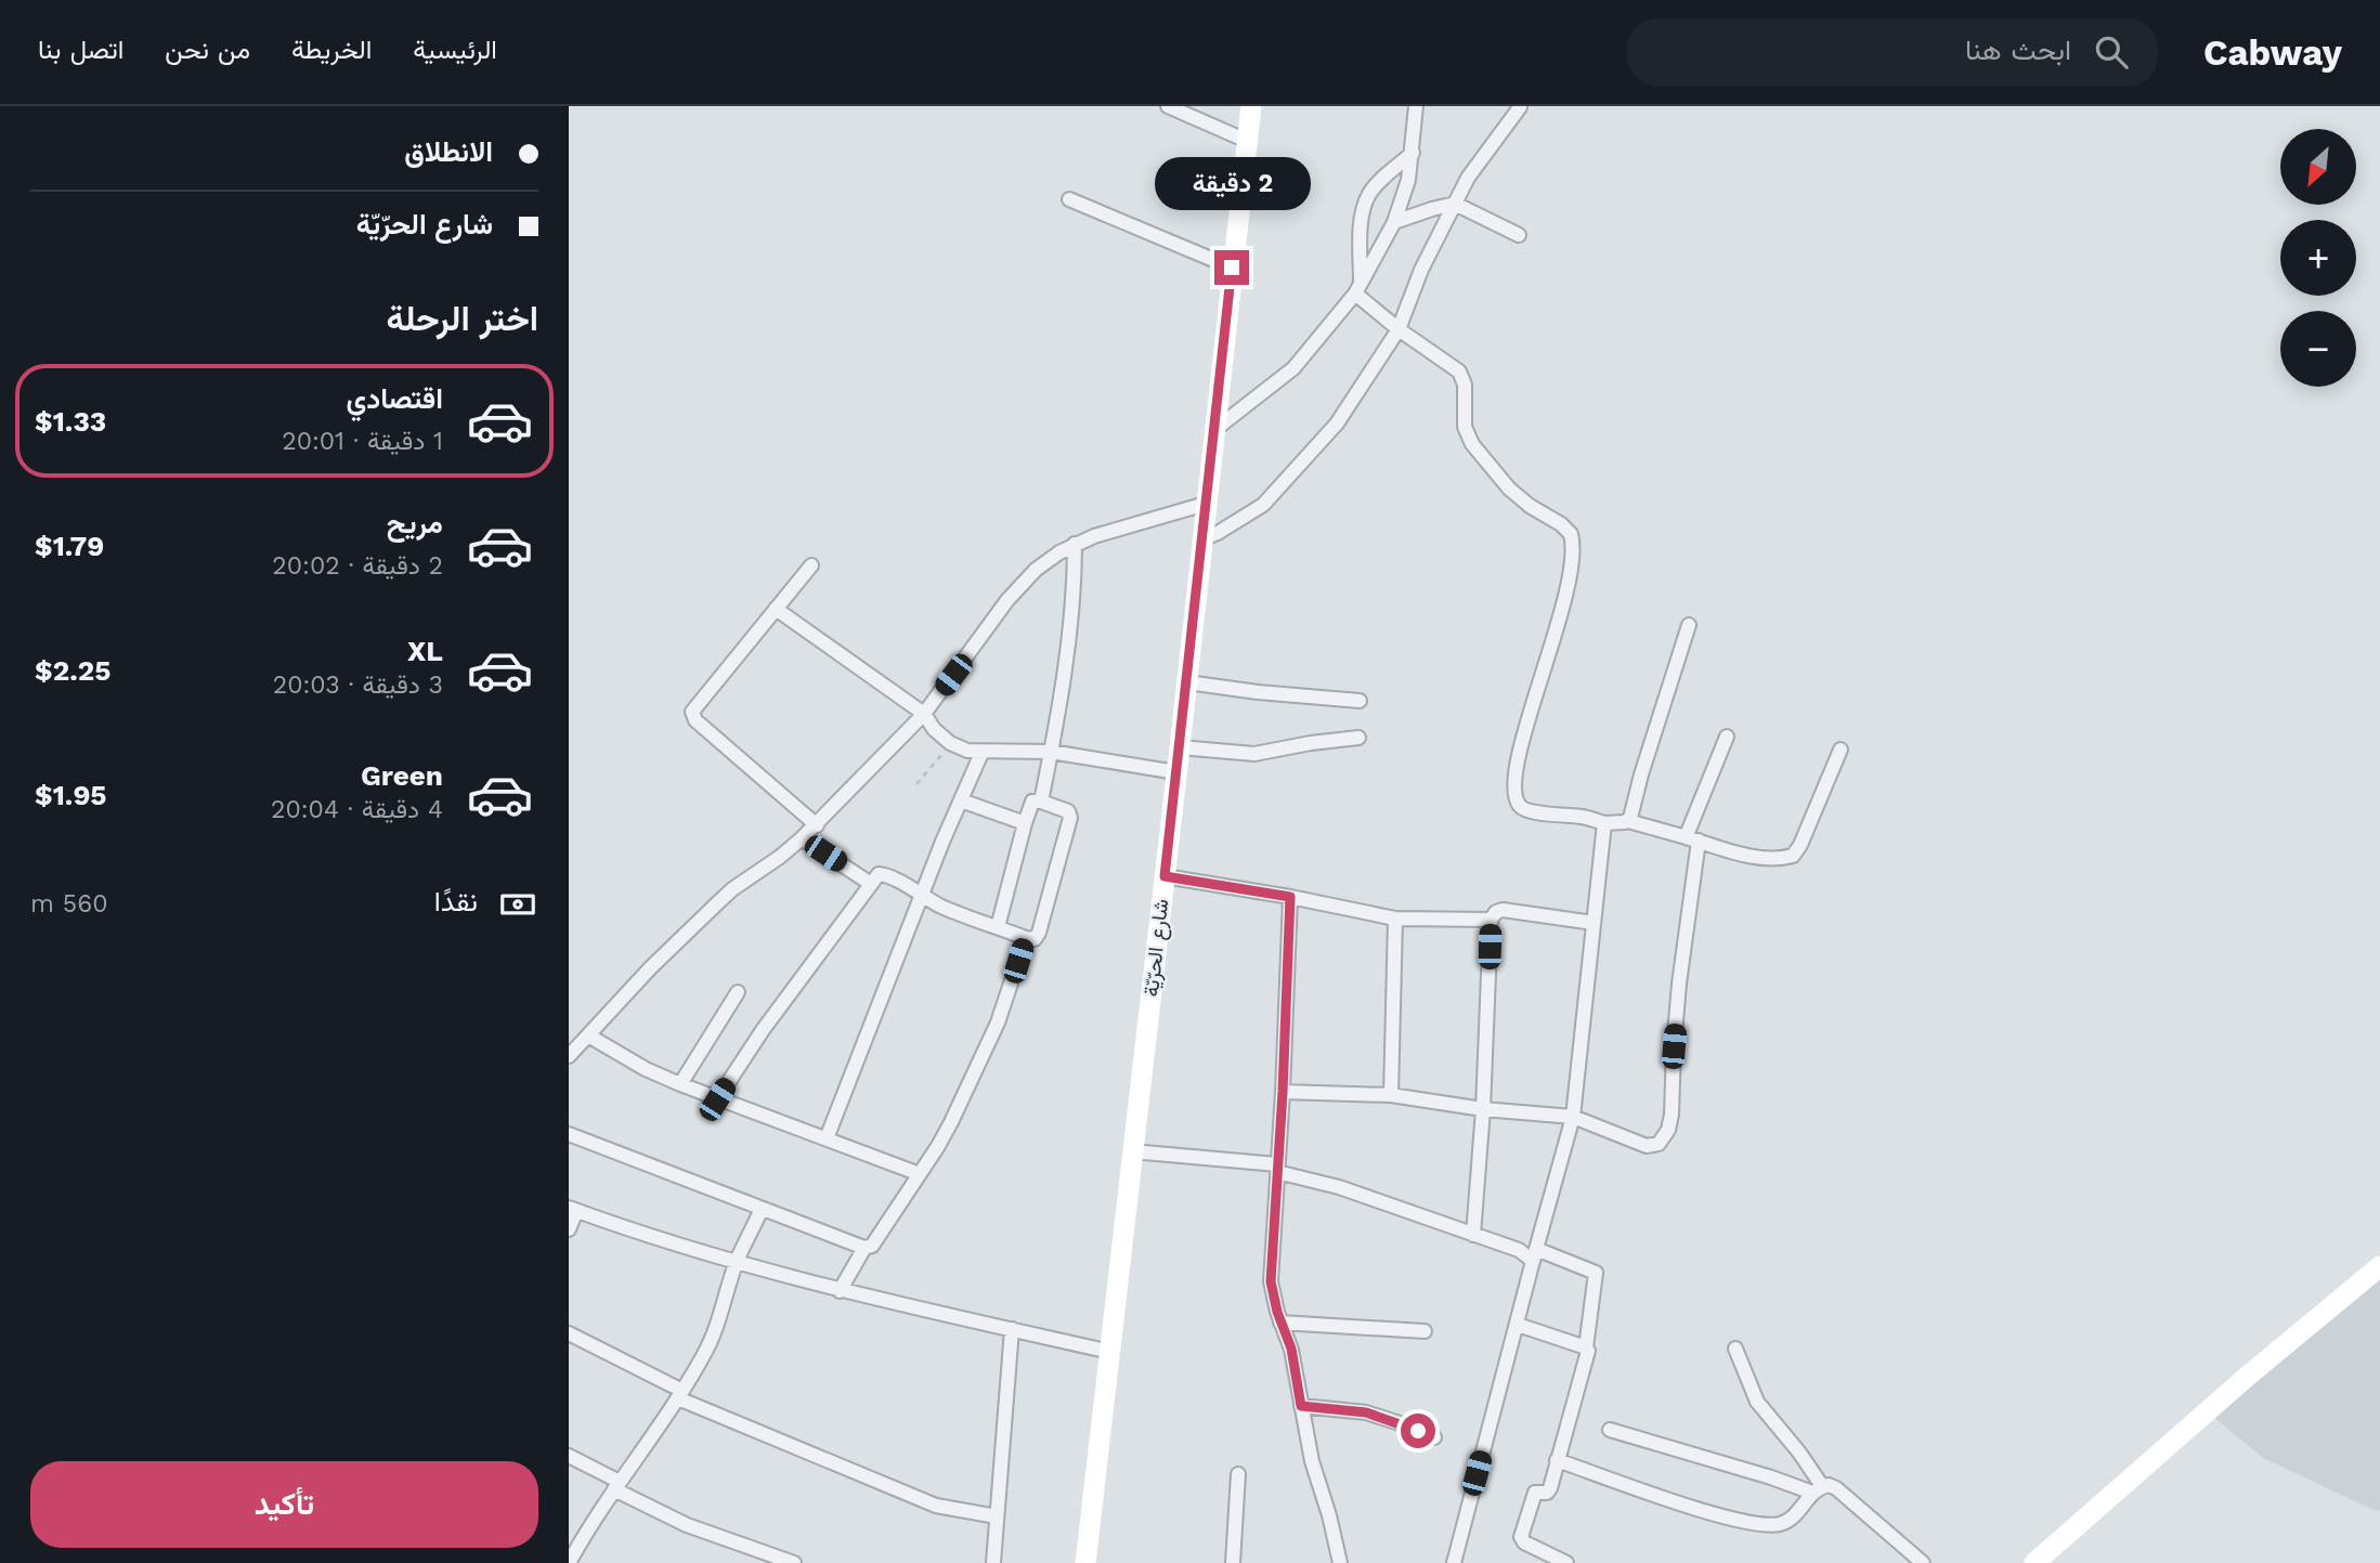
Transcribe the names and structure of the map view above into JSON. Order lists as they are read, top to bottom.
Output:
{
  "streets": {
    "main road": ["شارع الحرّيّة"]
  },
  "north": "bottom left",
  "page": {
    "header": "Cabway",
    "search": "ابحث هنا",
    "nav": [
      "الرئيسية",
      "الخريطة",
      "من نحن",
      "اتصل بنا"
    ],
    "banner": ["الانطلاق", "شارع الحرّيّة"],
    "map_buttons": ["+", "−"],
    "bubble": "2 دقيقة",
    "heading": "اختر الرحلة",
    "list": [
      {
        "name": "اقتصادي",
        "note": "1 دقيقة · 20:01",
        "value": "$1.33"
      },
      {
        "name": "مريح",
        "note": "2 دقيقة · 20:02",
        "value": "$1.79"
      },
      {
        "name": "XL",
        "note": "3 دقيقة · 20:03",
        "value": "$2.25"
      },
      {
        "name": "Green",
        "note": "4 دقيقة · 20:04",
        "value": "$1.95"
      }
    ],
    "pay": ["نقدًا", "560 m"],
    "buttons": "تأكيد"
  }
}
